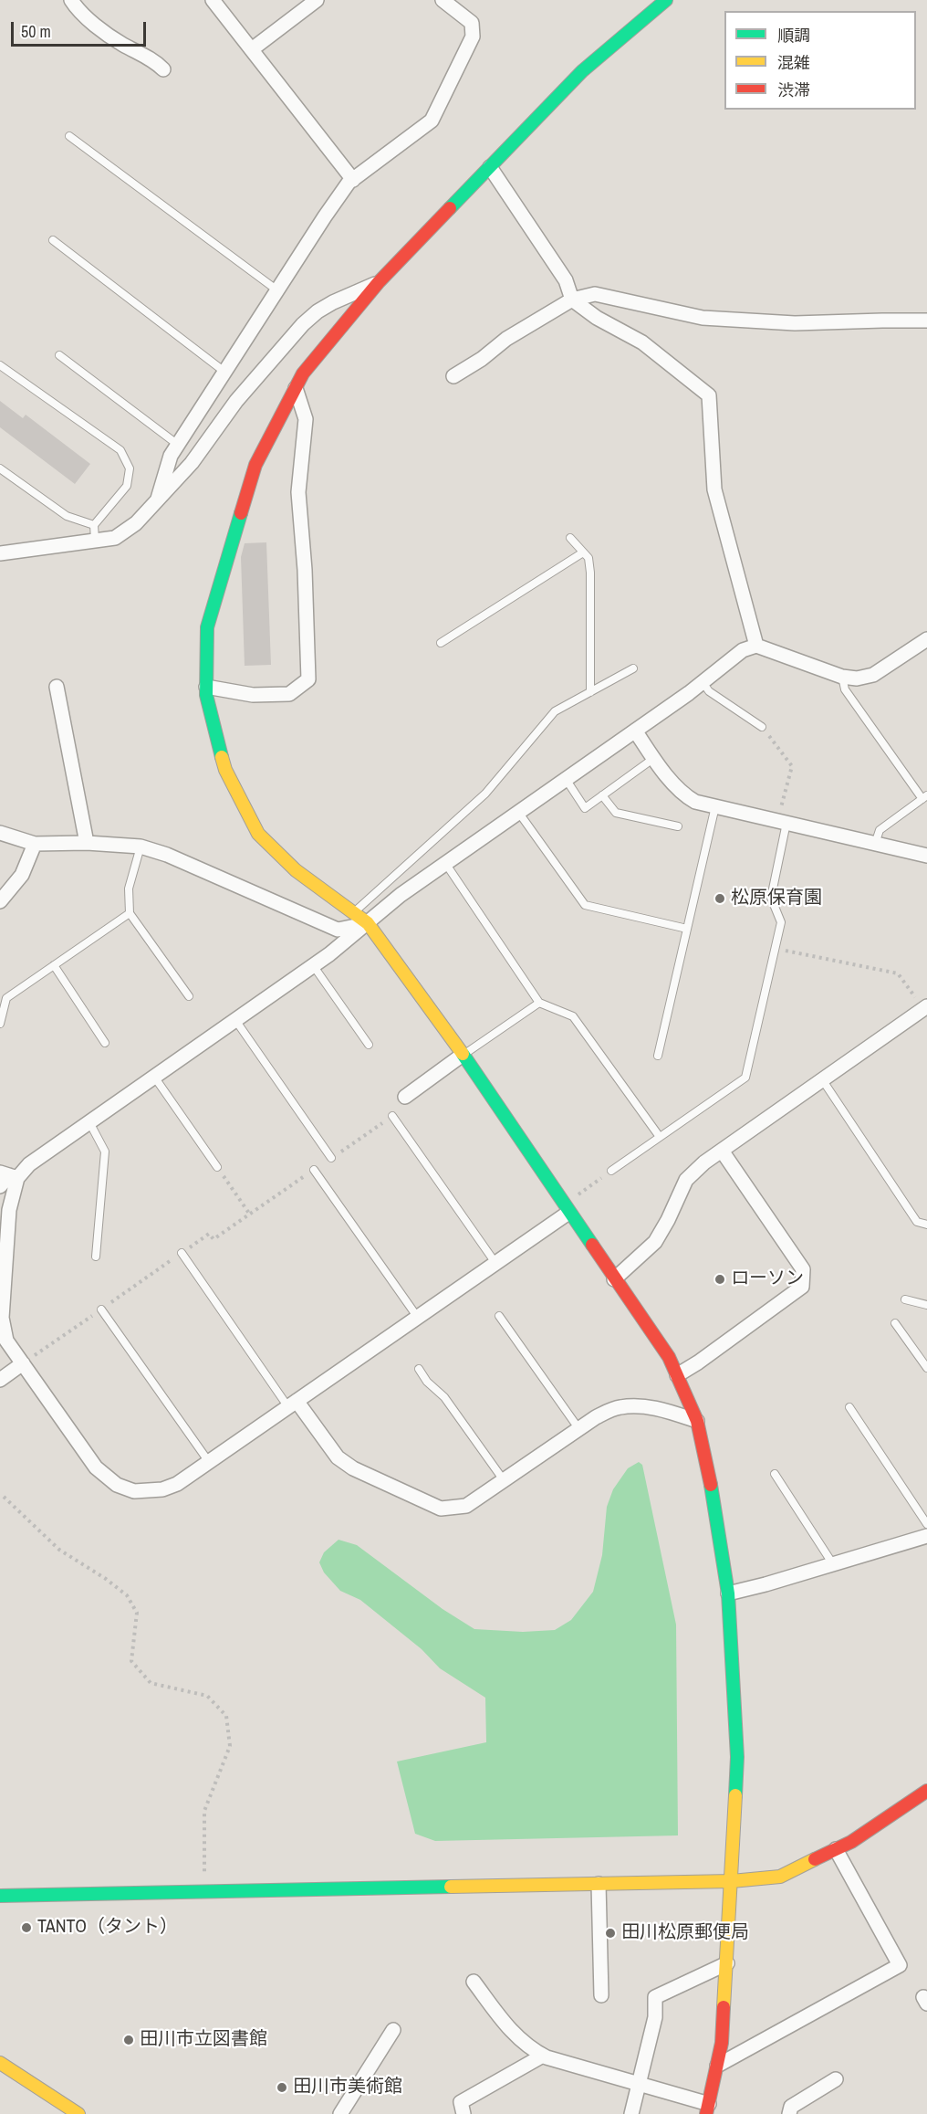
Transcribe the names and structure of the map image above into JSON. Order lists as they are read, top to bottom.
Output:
{
  "places": [
    "松原保育園",
    "ローソン",
    "TANTO（タント）",
    "田川松原郵便局",
    "田川市立図書館",
    "田川市美術館"
  ],
  "legend": ["順調", "混雑", "渋滞"],
  "scale_bar": "50 m"
}
